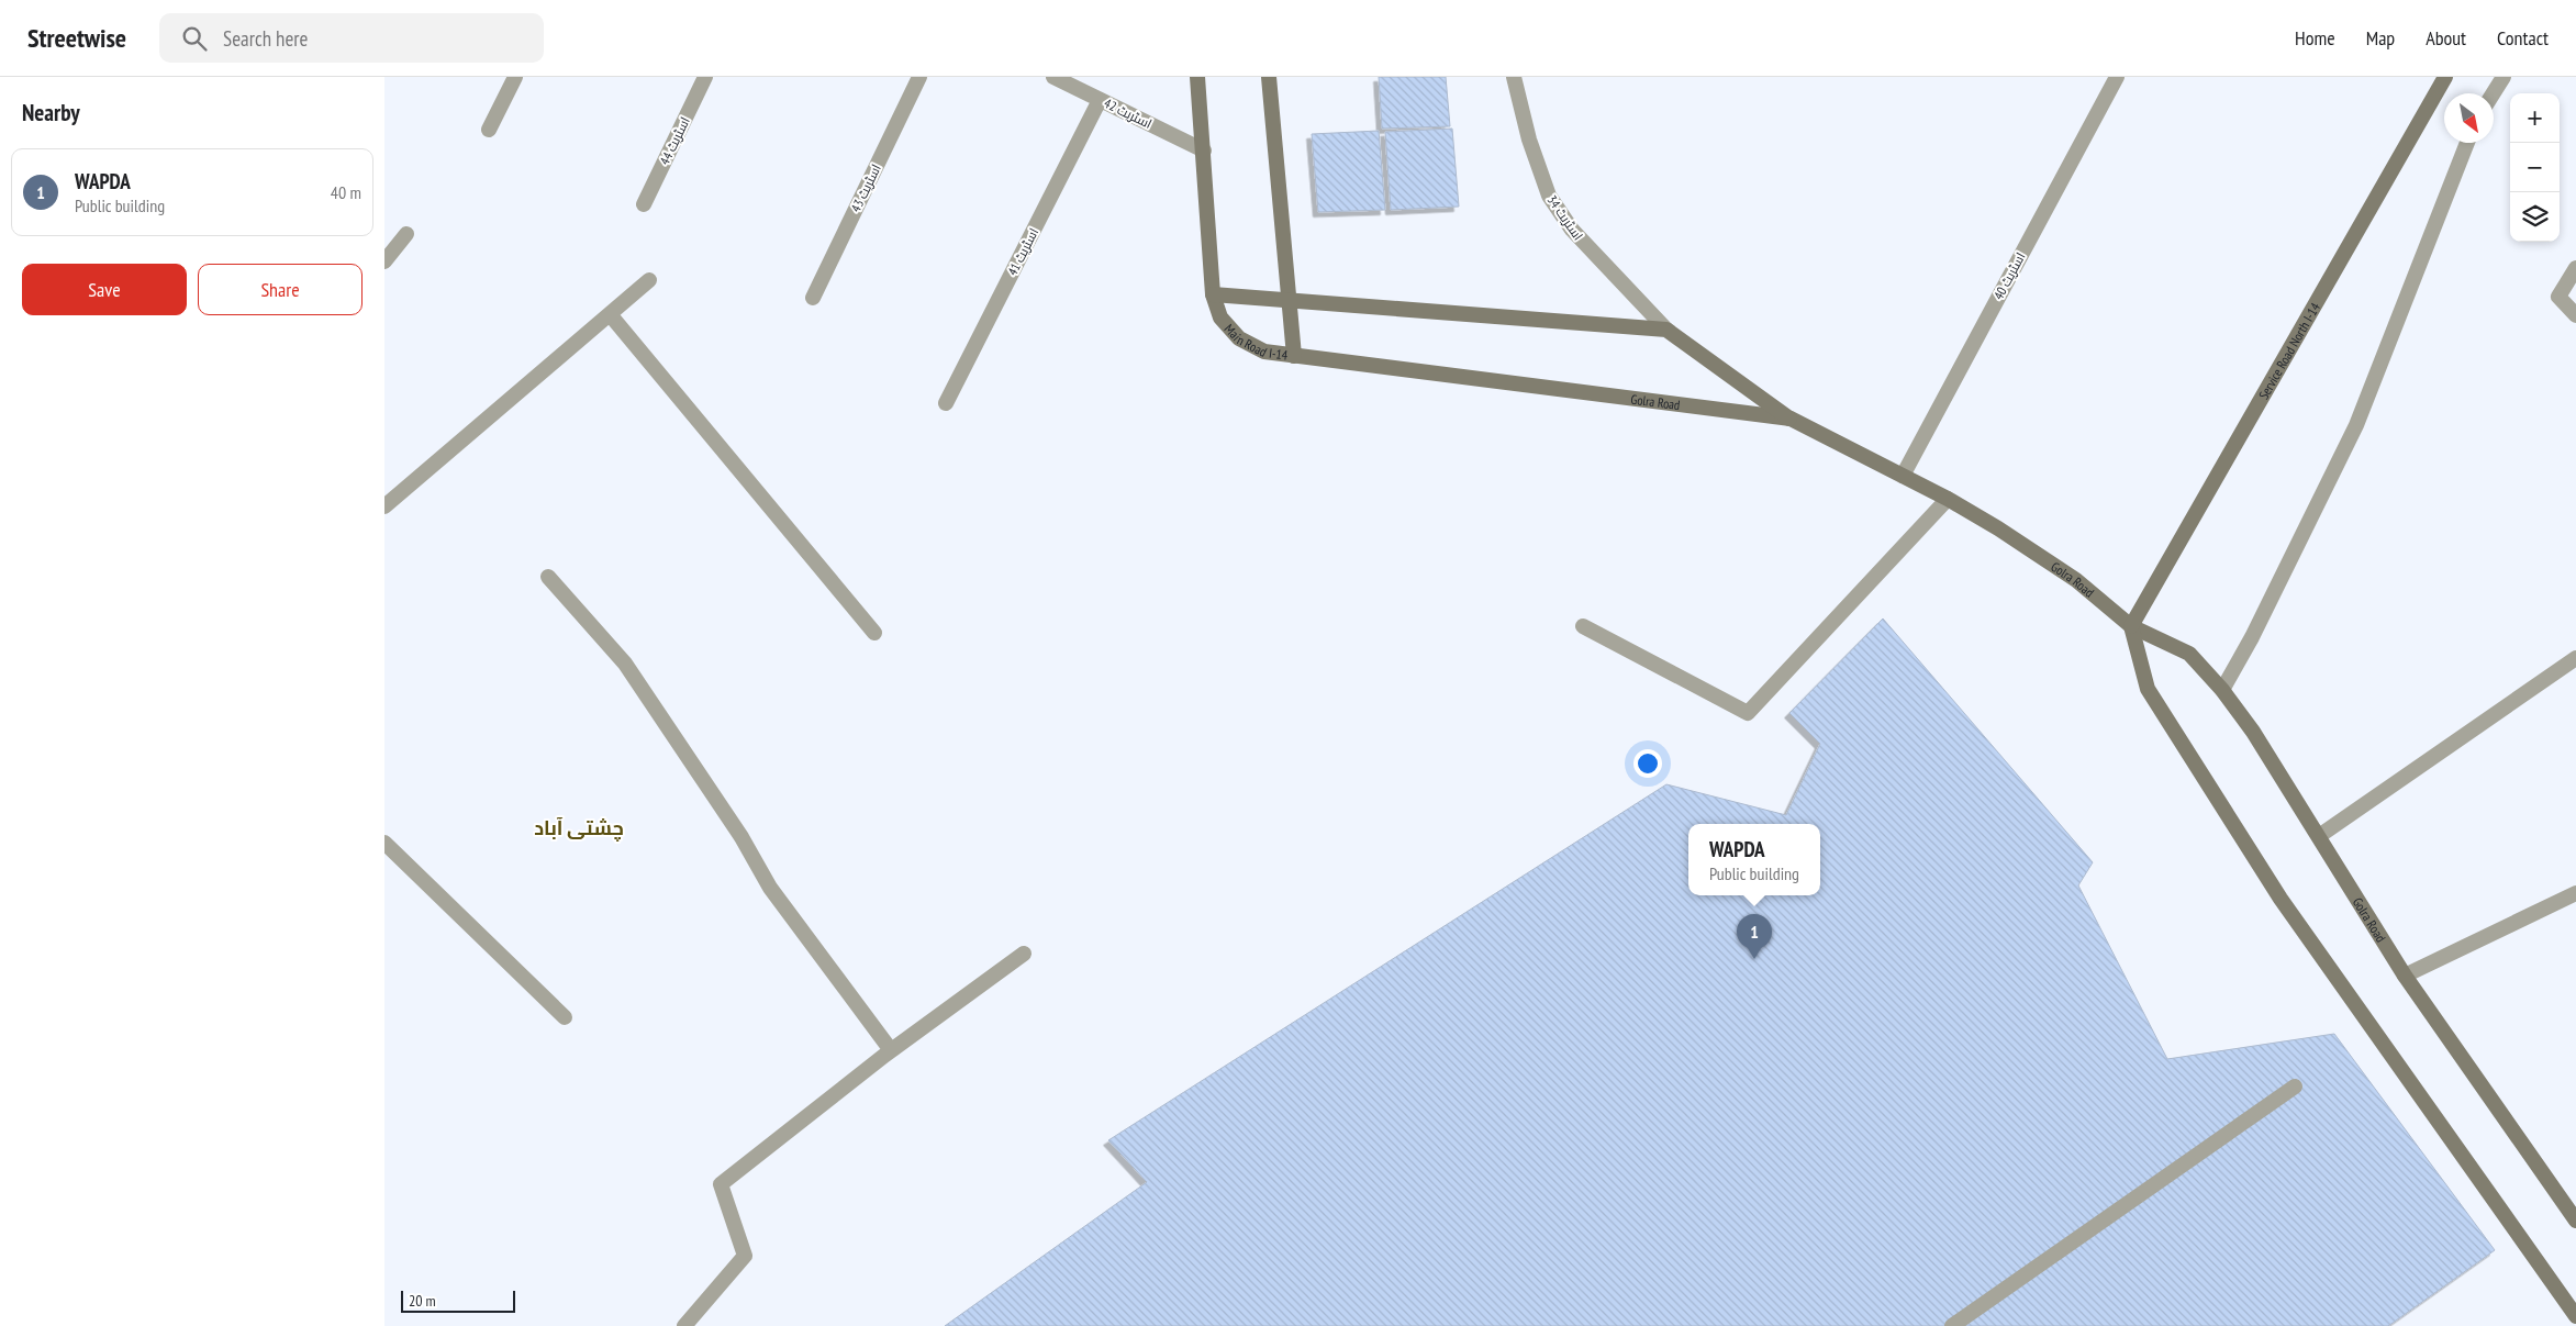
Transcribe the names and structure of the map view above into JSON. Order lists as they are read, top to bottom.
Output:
{
  "streets": {
    "main road": ["Main Road I-14", "Service Road North I-14", "Golra Road"],
    "street": [
      "اسٹریٹ 42",
      "اسٹریٹ 44",
      "اسٹریٹ 43",
      "اسٹریٹ 34",
      "اسٹریٹ 41",
      "اسٹریٹ 40"
    ]
  },
  "crossings": [
    ["اسٹریٹ 42", "اسٹریٹ 41"],
    ["اسٹریٹ 42", "Main Road I-14"],
    ["اسٹریٹ 40", "Golra Road"],
    ["Main Road I-14", "Golra Road"],
    ["Service Road North I-14", "Golra Road"]
  ],
  "districts": ["چشتی آباد"],
  "scale_bar": "20 m",
  "north": "bottom right",
  "page": {
    "header": "Streetwise",
    "search": "Search here",
    "nav": [
      "Home",
      "Map",
      "About",
      "Contact"
    ],
    "heading": "Nearby",
    "map_buttons": ["+", "−"],
    "list": [
      {
        "mark": "1",
        "name": "WAPDA",
        "note": "Public building",
        "value": "40 m"
      }
    ],
    "buttons": ["Save", "Share"],
    "popup": ["WAPDA", "Public building"],
    "pins": "1",
    "scale": "20 m"
  }
}
